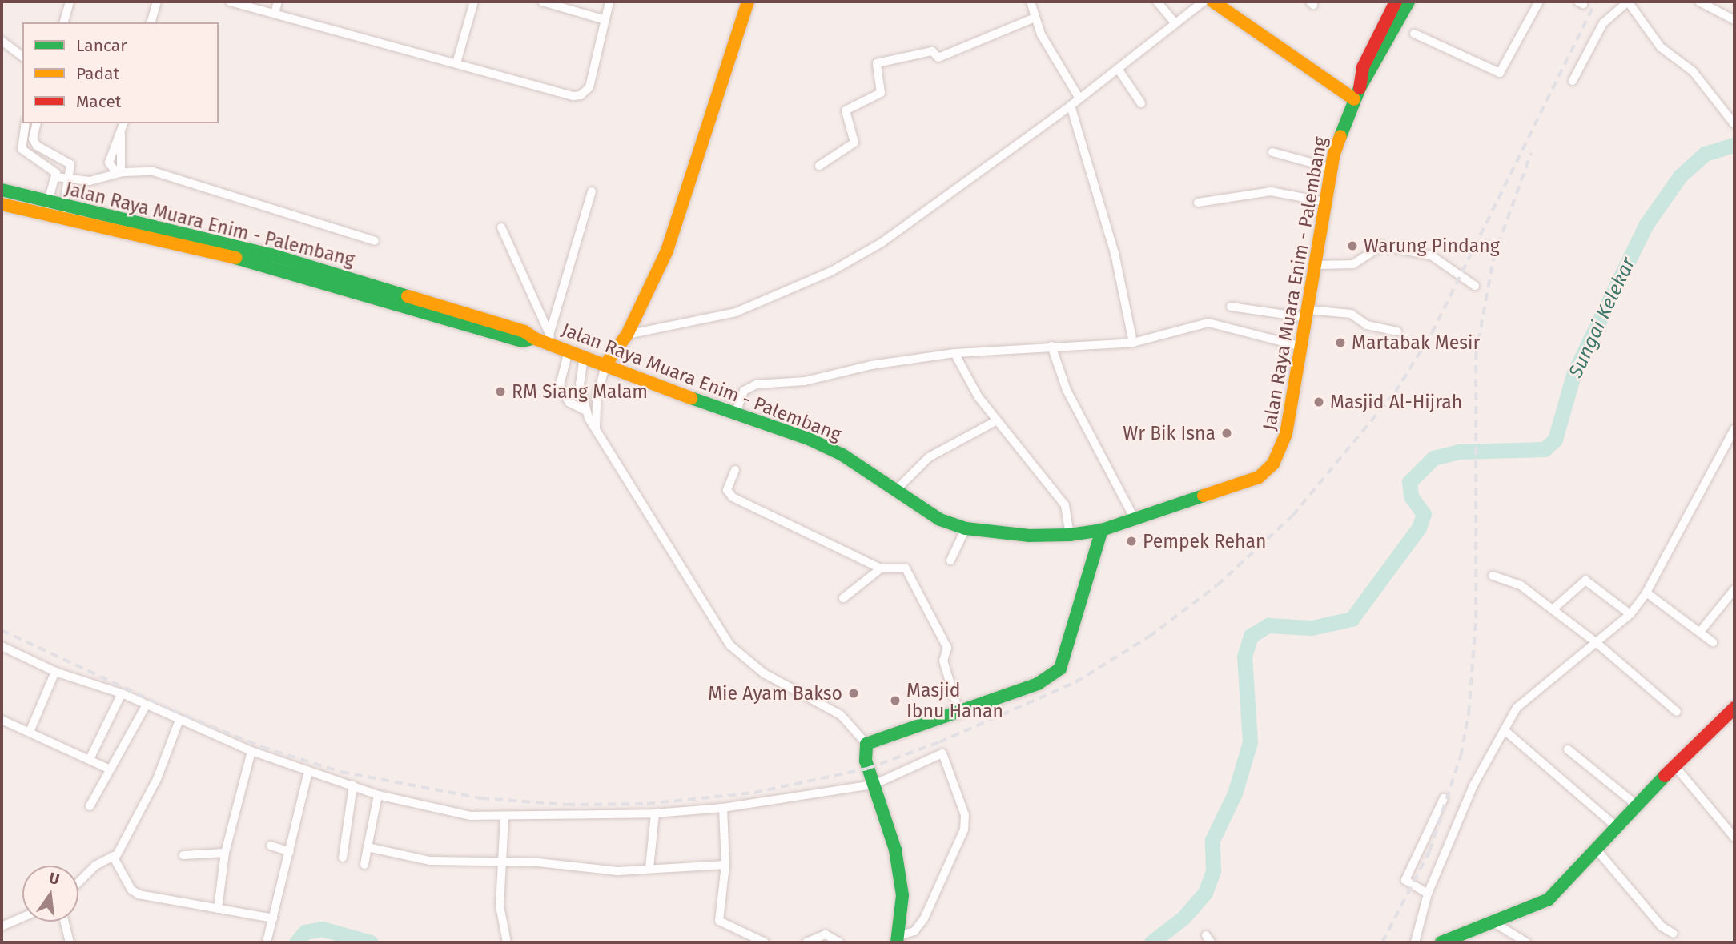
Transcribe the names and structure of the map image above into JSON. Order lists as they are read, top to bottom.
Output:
{
  "streets": {
    "main road": ["Jalan Raya Muara Enim - Palembang"]
  },
  "water": ["Sungai Kelekar"],
  "places": [
    "Warung Pindang",
    "Martabak Mesir",
    "RM Siang Malam",
    "Masjid Al-Hijrah",
    "Wr Bik Isna",
    "Pempek Rehan",
    "Mie Ayam Bakso",
    "Masjid Ibnu Hanan"
  ],
  "legend": ["Lancar", "Padat", "Macet"],
  "north": "top"
}
